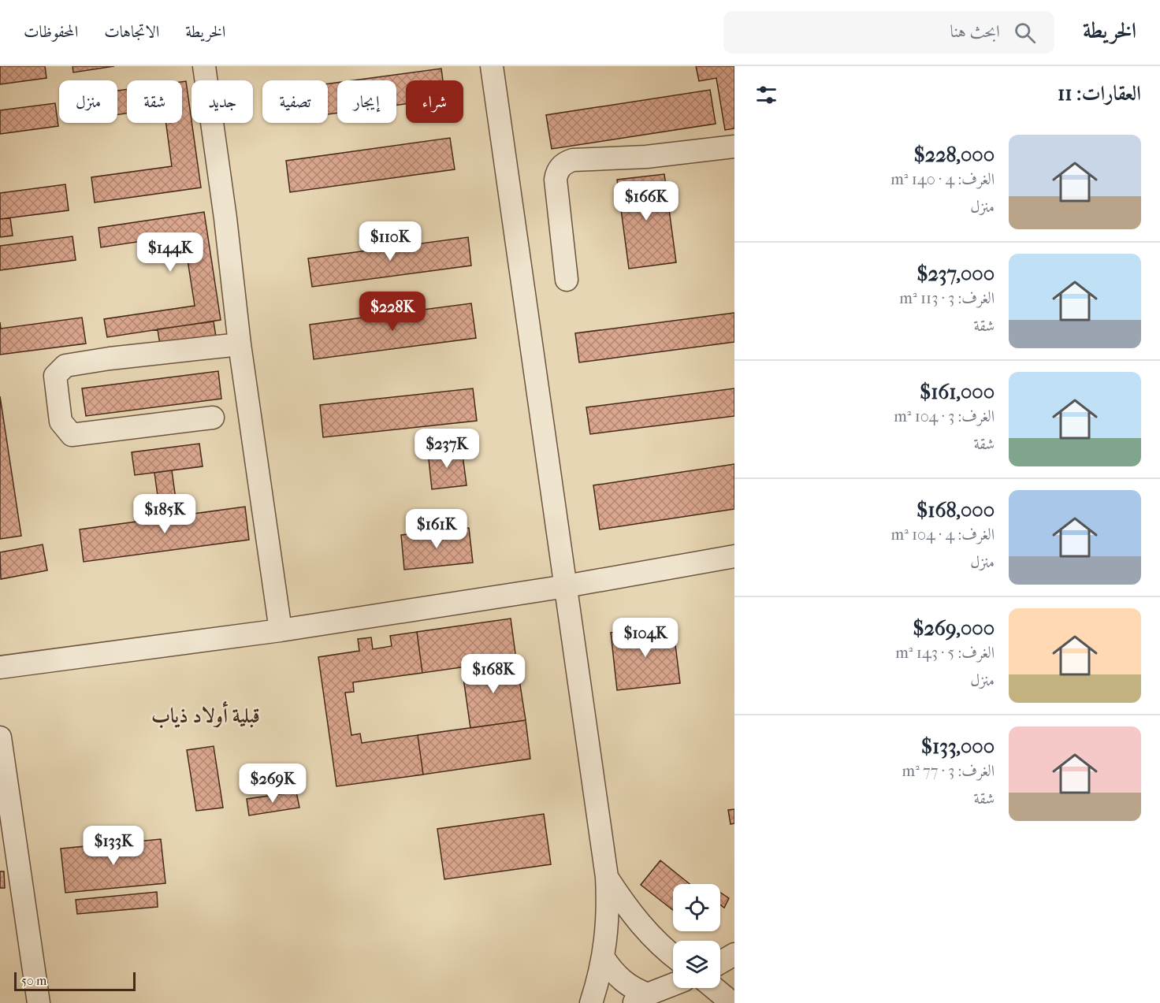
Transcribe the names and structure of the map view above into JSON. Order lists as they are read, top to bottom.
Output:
{
  "districts": ["قبلية أولاد ذياب"],
  "scale_bar": "50 m",
  "page": {
    "header": "الخريطة",
    "search": "ابحث هنا",
    "nav": ["الخريطة", "الاتجاهات", "المحفوظات"],
    "heading": "العقارات: 11",
    "chip": [
      "شراء",
      "إيجار",
      "تصفية",
      "جديد",
      "شقة",
      "منزل"
    ],
    "list": [
      {
        "name": "$228,000",
        "note": "الغرف: 4 · 140 m² · منزل"
      },
      {
        "name": "$237,000",
        "note": "الغرف: 3 · 113 m² · شقة"
      },
      {
        "name": "$161,000",
        "note": "الغرف: 3 · 104 m² · شقة"
      },
      {
        "name": "$168,000",
        "note": "الغرف: 4 · 104 m² · منزل"
      },
      {
        "name": "$269,000",
        "note": "الغرف: 5 · 143 m² · منزل"
      },
      {
        "name": "$133,000",
        "note": "الغرف: 3 · 77 m² · شقة"
      }
    ],
    "price": [
      "$166K",
      "$110K",
      "$144K",
      "$228K",
      "$237K",
      "$185K",
      "$161K",
      "$104K",
      "$168K",
      "$269K",
      "$133K"
    ],
    "scale": "50 m"
  }
}
